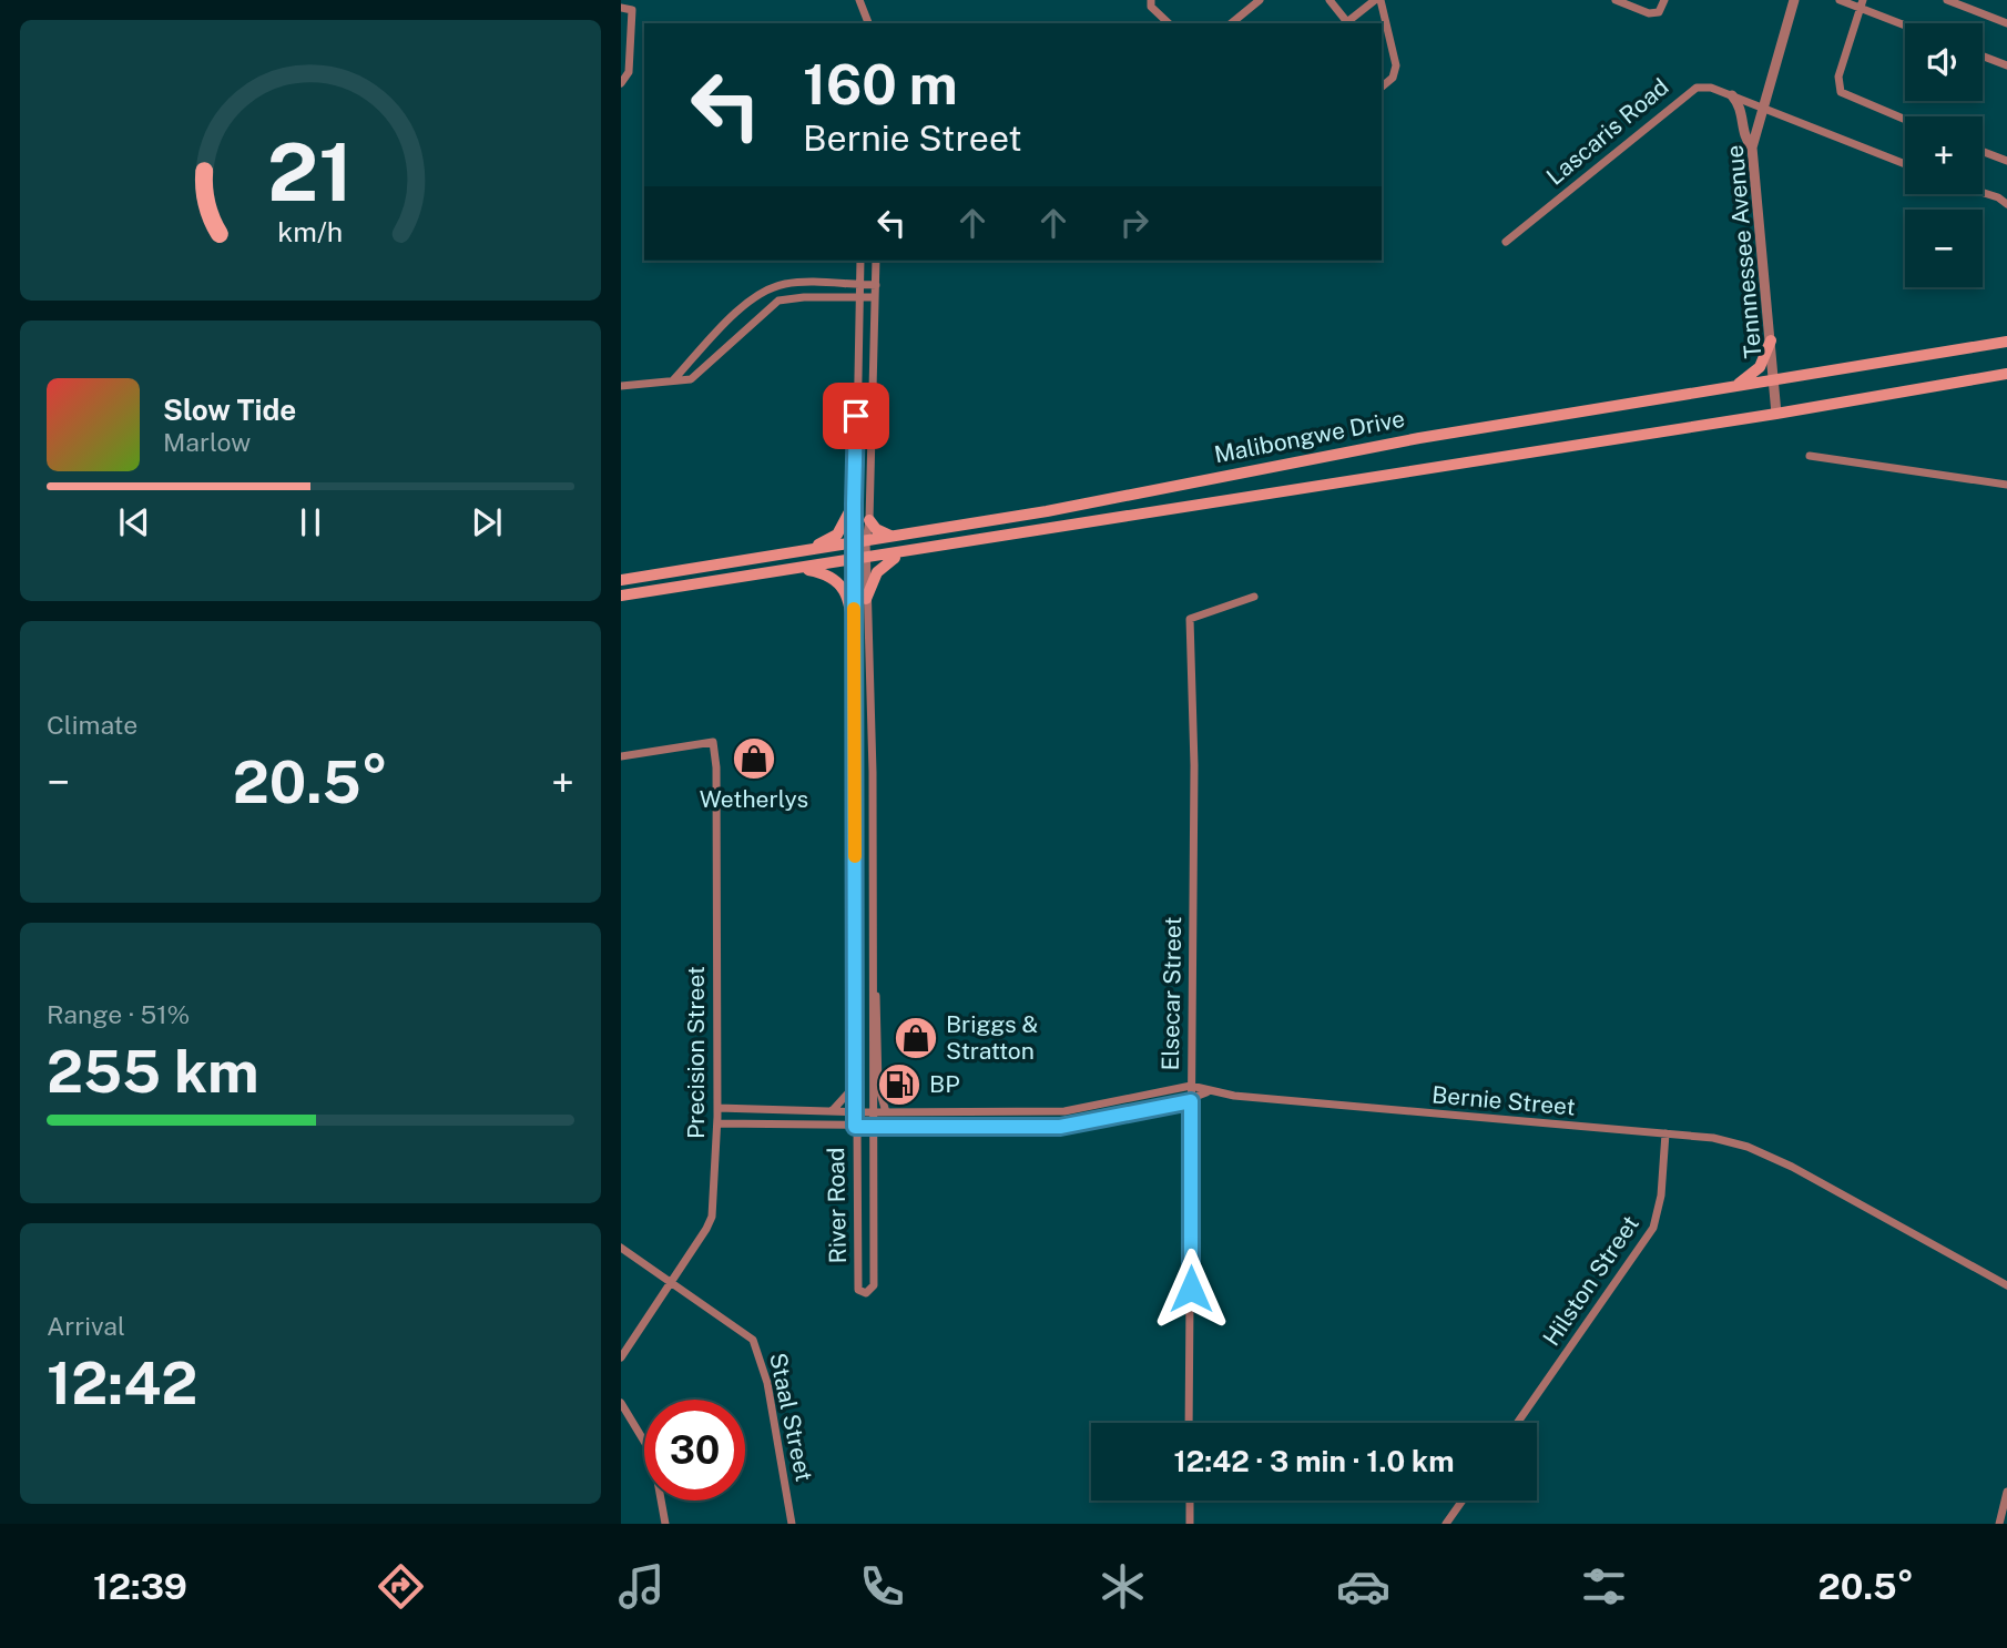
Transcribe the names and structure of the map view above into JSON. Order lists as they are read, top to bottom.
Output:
{
  "streets": {
    "main road": ["Malibongwe Drive"],
    "street": [
      "Lascaris Road",
      "Tennnessee Avenue",
      "Elsecar Street",
      "Precision Street",
      "Bernie Street",
      "River Road",
      "Hilston Street",
      "Staal Street"
    ]
  },
  "crossings": [
    ["Lascaris Road", "Tennnessee Avenue"],
    ["Tennnessee Avenue", "Malibongwe Drive"],
    ["Malibongwe Drive", "River Road"],
    ["Elsecar Street", "Bernie Street"],
    ["Precision Street", "Staal Street"],
    ["Bernie Street", "Hilston Street"]
  ],
  "places": {
    "shop": ["Wetherlys", "Briggs & Stratton"],
    "fuel station": ["BP"]
  },
  "page": {
    "map_buttons": ["+", "−"],
    "turn": ["160 m", "Bernie Street"],
    "song": ["Slow Tide", "Marlow"],
    "tile": [
      "Climate",
      ["Range · 51%", "255 km"],
      ["Arrival", "12:42"]
    ],
    "heat": ["−", "20.5°", "+"],
    "limit": "30",
    "trip": "12:42 · 3 min · 1.0 km",
    "tabs": ["12:39", "20.5°"],
    "gauge": ["21", "km/h"]
  }
}
